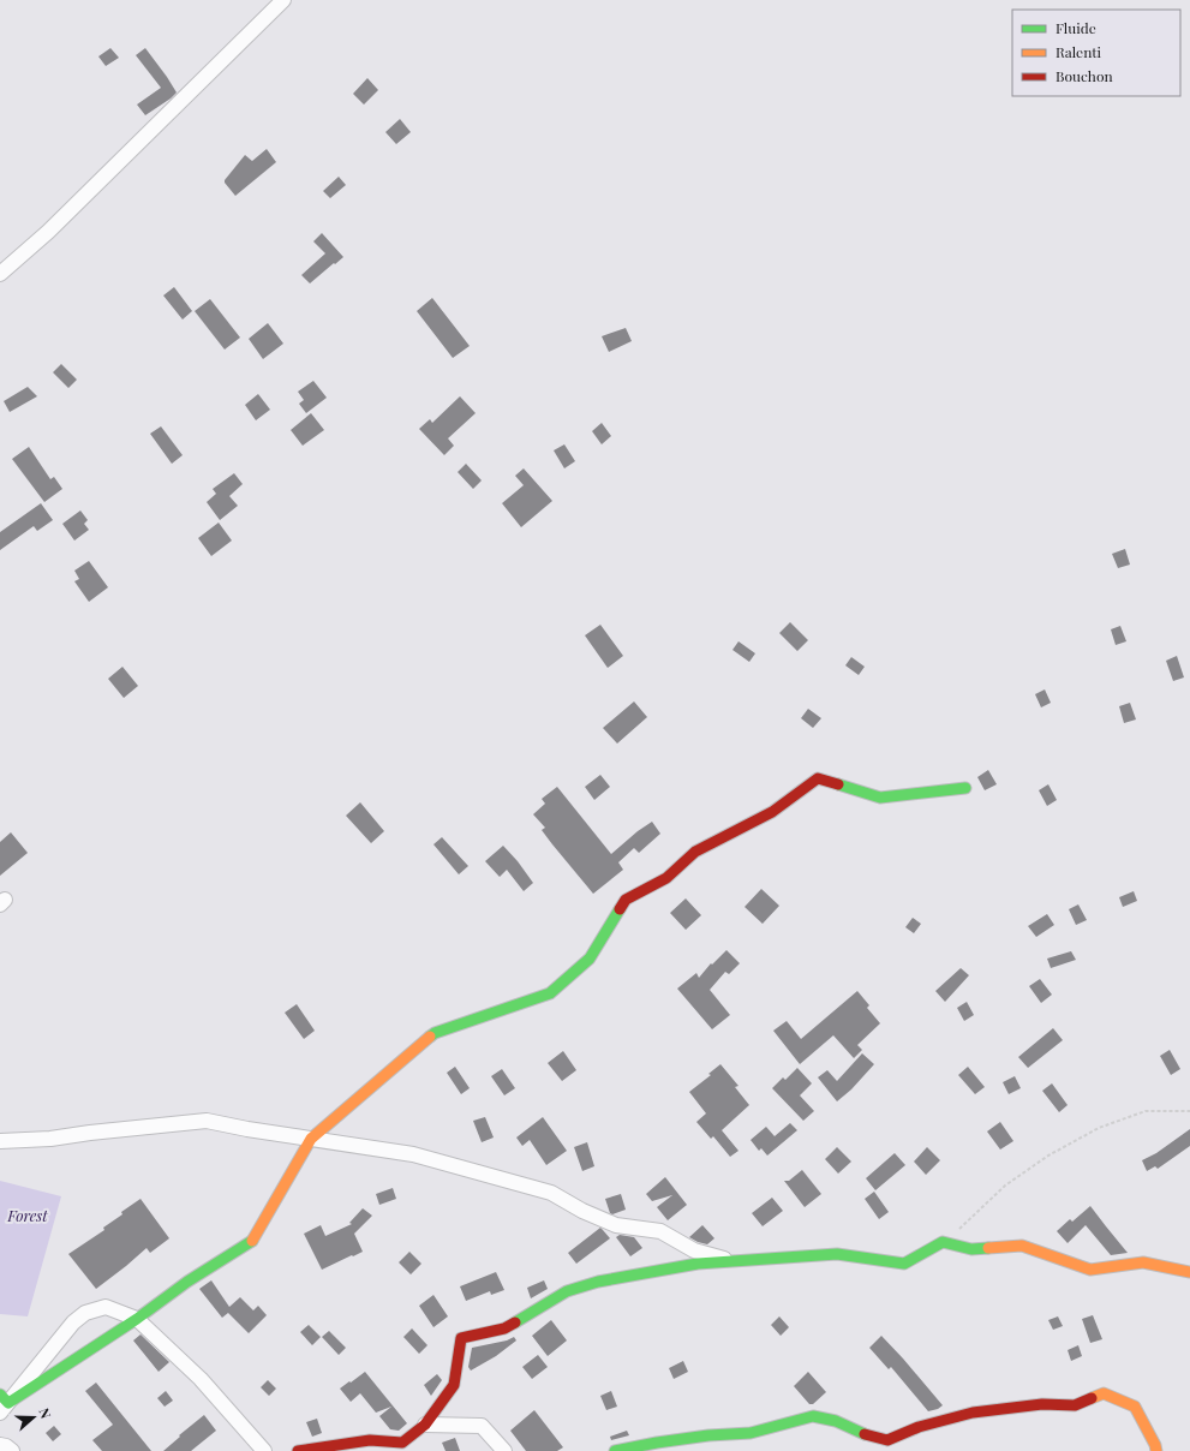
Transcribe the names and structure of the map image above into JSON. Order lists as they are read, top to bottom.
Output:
{
  "parks": ["Forest"],
  "legend": ["Fluide", "Ralenti", "Bouchon"],
  "north": "right"
}
